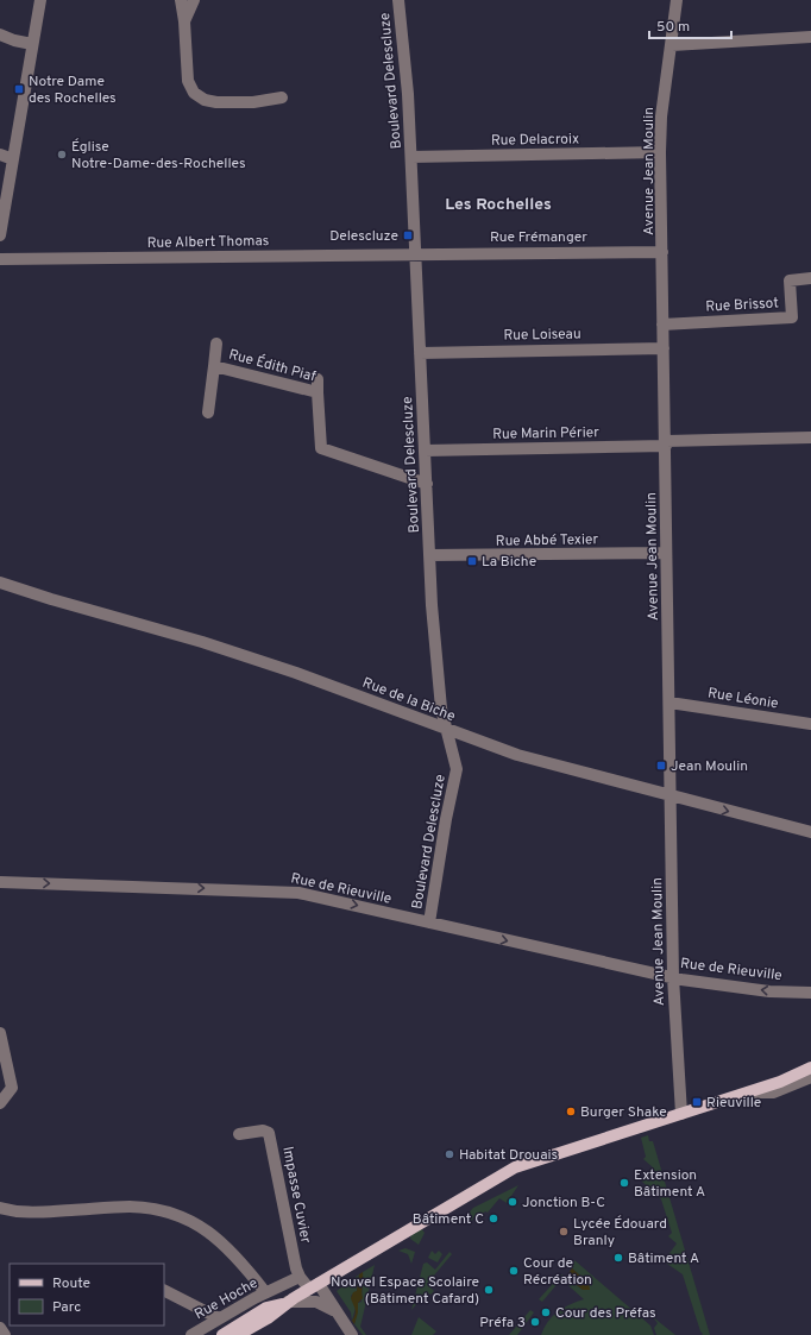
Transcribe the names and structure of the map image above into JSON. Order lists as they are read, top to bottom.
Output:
{
  "streets": {
    "street": [
      "Boulevard Delescluze",
      "Rue Delacroix",
      "Avenue Jean Moulin",
      "Rue Frémanger",
      "Rue Albert Thomas",
      "Rue Brissot",
      "Rue Loiseau",
      "Rue Édith Piaf",
      "Rue Marin Périer",
      "Rue Abbé Texier",
      "Rue Léonie",
      "Rue de la Biche",
      "Rue de Rieuville",
      "Impasse Cuvier",
      "Rue Hoche"
    ]
  },
  "crossings": [
    ["Boulevard Delescluze", "Rue Delacroix"],
    ["Boulevard Delescluze", "Rue Frémanger"],
    ["Boulevard Delescluze", "Rue Albert Thomas"],
    ["Boulevard Delescluze", "Rue Loiseau"],
    ["Boulevard Delescluze", "Rue Édith Piaf"],
    ["Boulevard Delescluze", "Rue Marin Périer"],
    ["Boulevard Delescluze", "Rue Abbé Texier"],
    ["Boulevard Delescluze", "Rue de la Biche"],
    ["Boulevard Delescluze", "Rue de Rieuville"],
    ["Rue Delacroix", "Avenue Jean Moulin"],
    ["Avenue Jean Moulin", "Rue Frémanger"],
    ["Avenue Jean Moulin", "Rue Brissot"],
    ["Avenue Jean Moulin", "Rue Loiseau"],
    ["Avenue Jean Moulin", "Rue Marin Périer"],
    ["Avenue Jean Moulin", "Rue Abbé Texier"],
    ["Avenue Jean Moulin", "Rue Léonie"],
    ["Avenue Jean Moulin", "Rue de la Biche"],
    ["Avenue Jean Moulin", "Rue de Rieuville"],
    ["Rue Frémanger", "Rue Albert Thomas"],
    ["Impasse Cuvier", "Rue Hoche"]
  ],
  "districts": ["Les Rochelles"],
  "places": {
    "transit": [
      "Notre Dame des Rochelles",
      "Delescluze",
      "La Biche",
      "Jean Moulin",
      "Rieuville"
    ],
    "other": [
      "Église Notre-Dame-des-Rochelles",
      "Burger Shake",
      "Habitat Drouais",
      "Extension Bâtiment A",
      "Jonction B-C",
      "Bâtiment C",
      "Lycée Édouard Branly",
      "Bâtiment A",
      "Cour de Récréation",
      "Nouvel Espace Scolaire (Bâtiment Cafard)",
      "Cour des Préfas",
      "Préfa 3"
    ]
  },
  "legend": ["Route", "Parc"],
  "scale_bar": "50 m"
}
